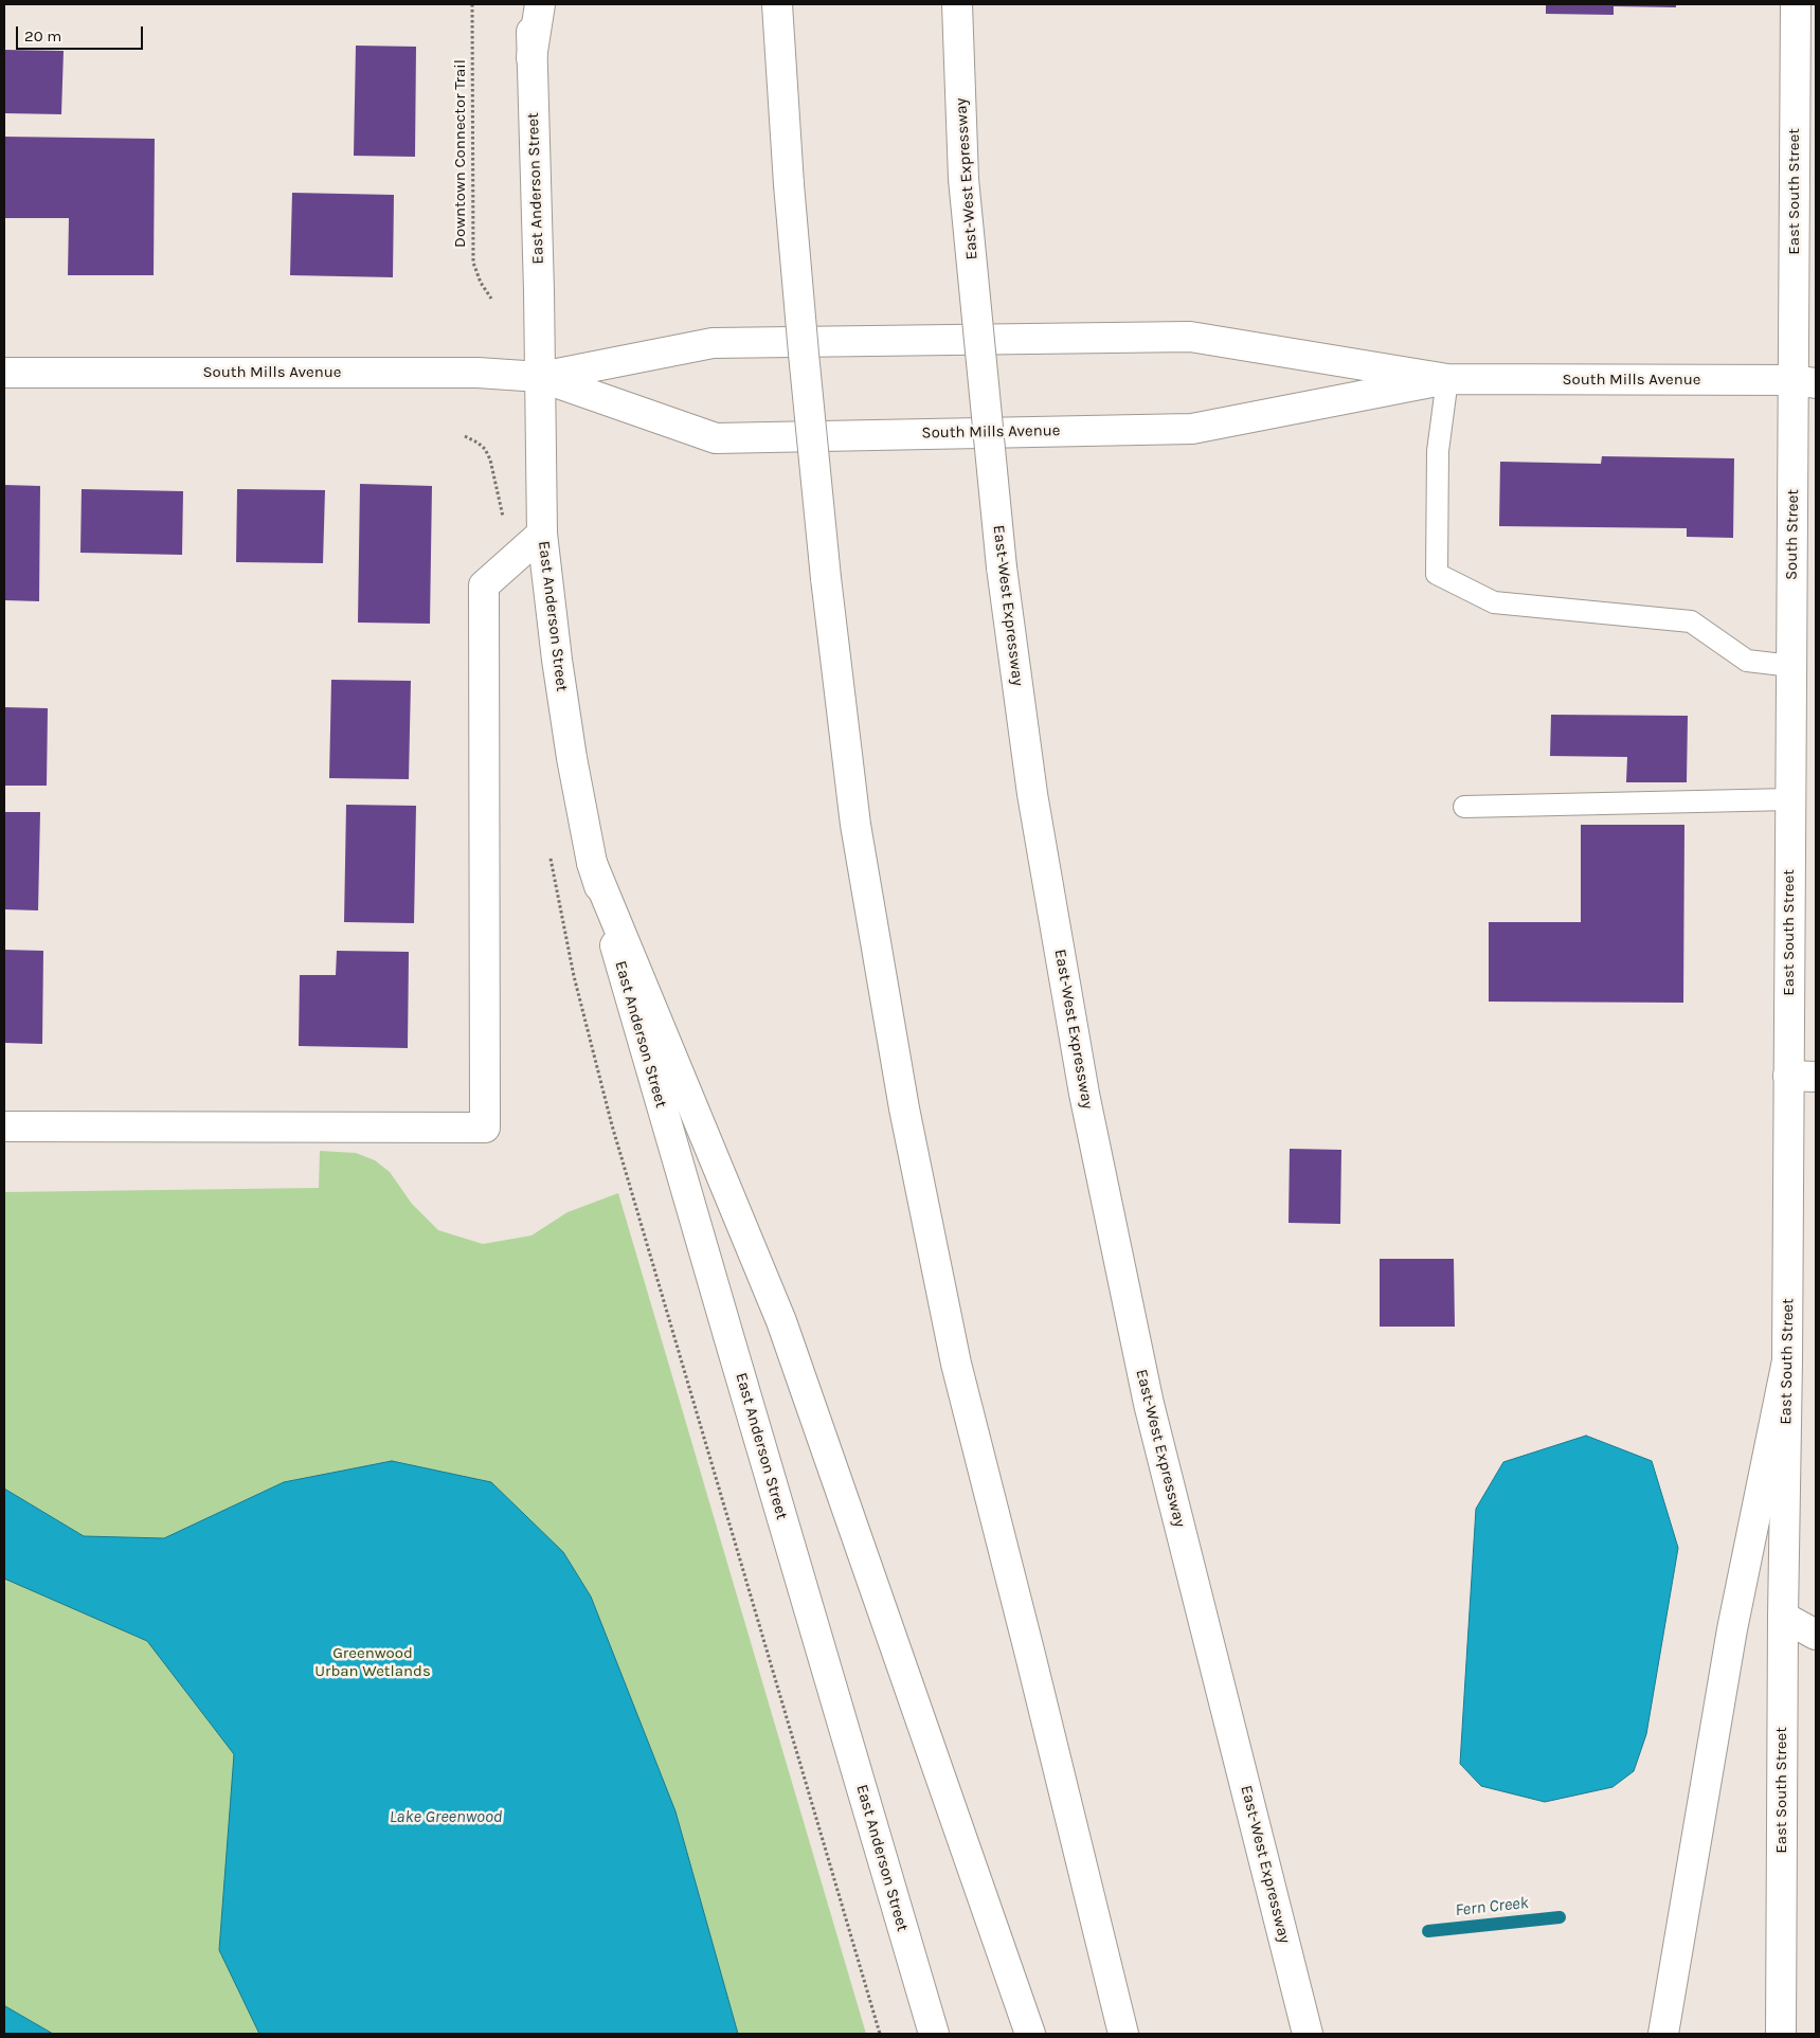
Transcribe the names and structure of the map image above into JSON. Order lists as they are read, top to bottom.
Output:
{
  "streets": {
    "main road": [
      "East-West Expressway",
      "East Anderson Street",
      "East South Street",
      "South Mills Avenue",
      "South Street"
    ],
    "path": ["Downtown Connector Trail"]
  },
  "crossings": [
    ["East Anderson Street", "South Mills Avenue"],
    ["East South Street", "South Mills Avenue"],
    ["East South Street", "South Street"],
    ["South Mills Avenue", "South Street"]
  ],
  "water": ["Lake Greenwood", "Fern Creek"],
  "parks": ["Greenwood Urban Wetlands"],
  "scale_bar": "20 m"
}
